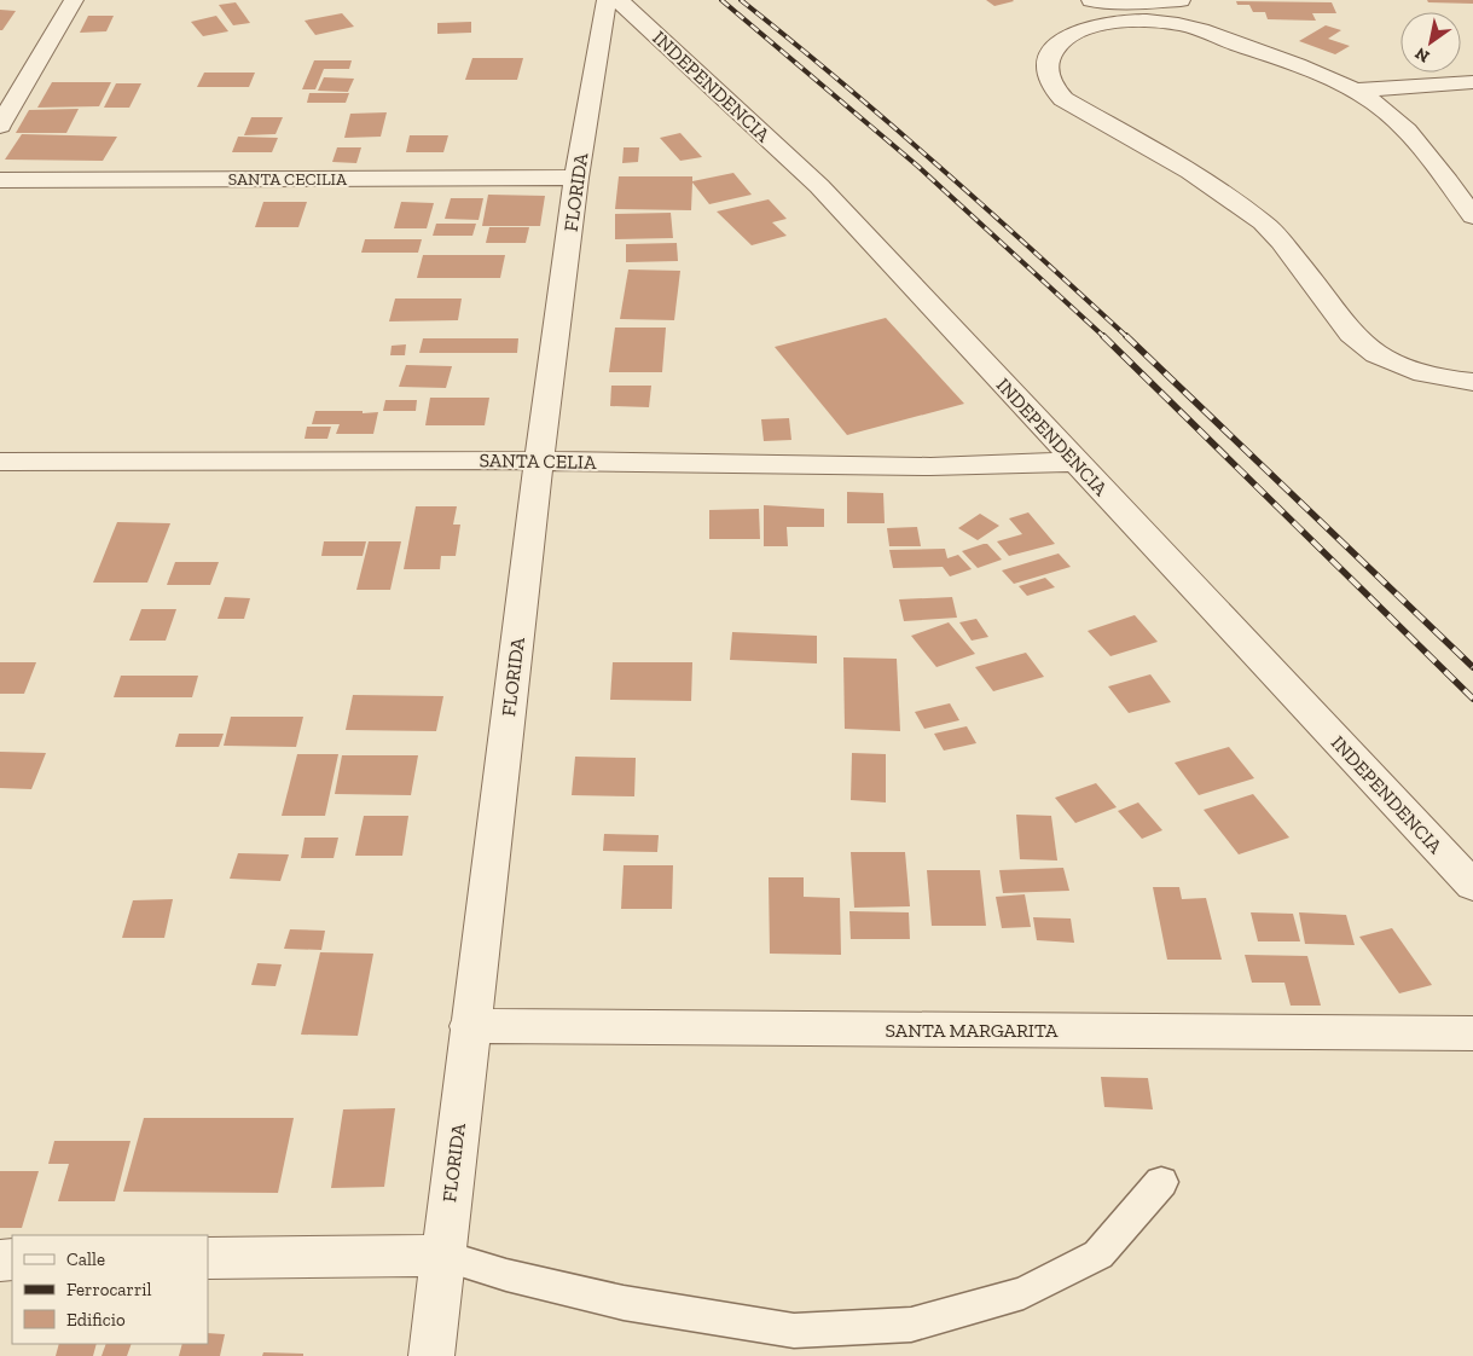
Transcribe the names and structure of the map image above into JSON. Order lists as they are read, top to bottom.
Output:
{
  "streets": {
    "street": [
      "INDEPENDENCIA",
      "SANTA CECILIA",
      "FLORIDA",
      "SANTA CELIA",
      "SANTA MARGARITA"
    ]
  },
  "crossings": [
    ["INDEPENDENCIA", "SANTA CELIA"],
    ["SANTA CECILIA", "FLORIDA"],
    ["FLORIDA", "SANTA CELIA"],
    ["FLORIDA", "SANTA MARGARITA"]
  ],
  "legend": ["Calle", "Ferrocarril", "Edificio"],
  "north": "bottom left"
}
